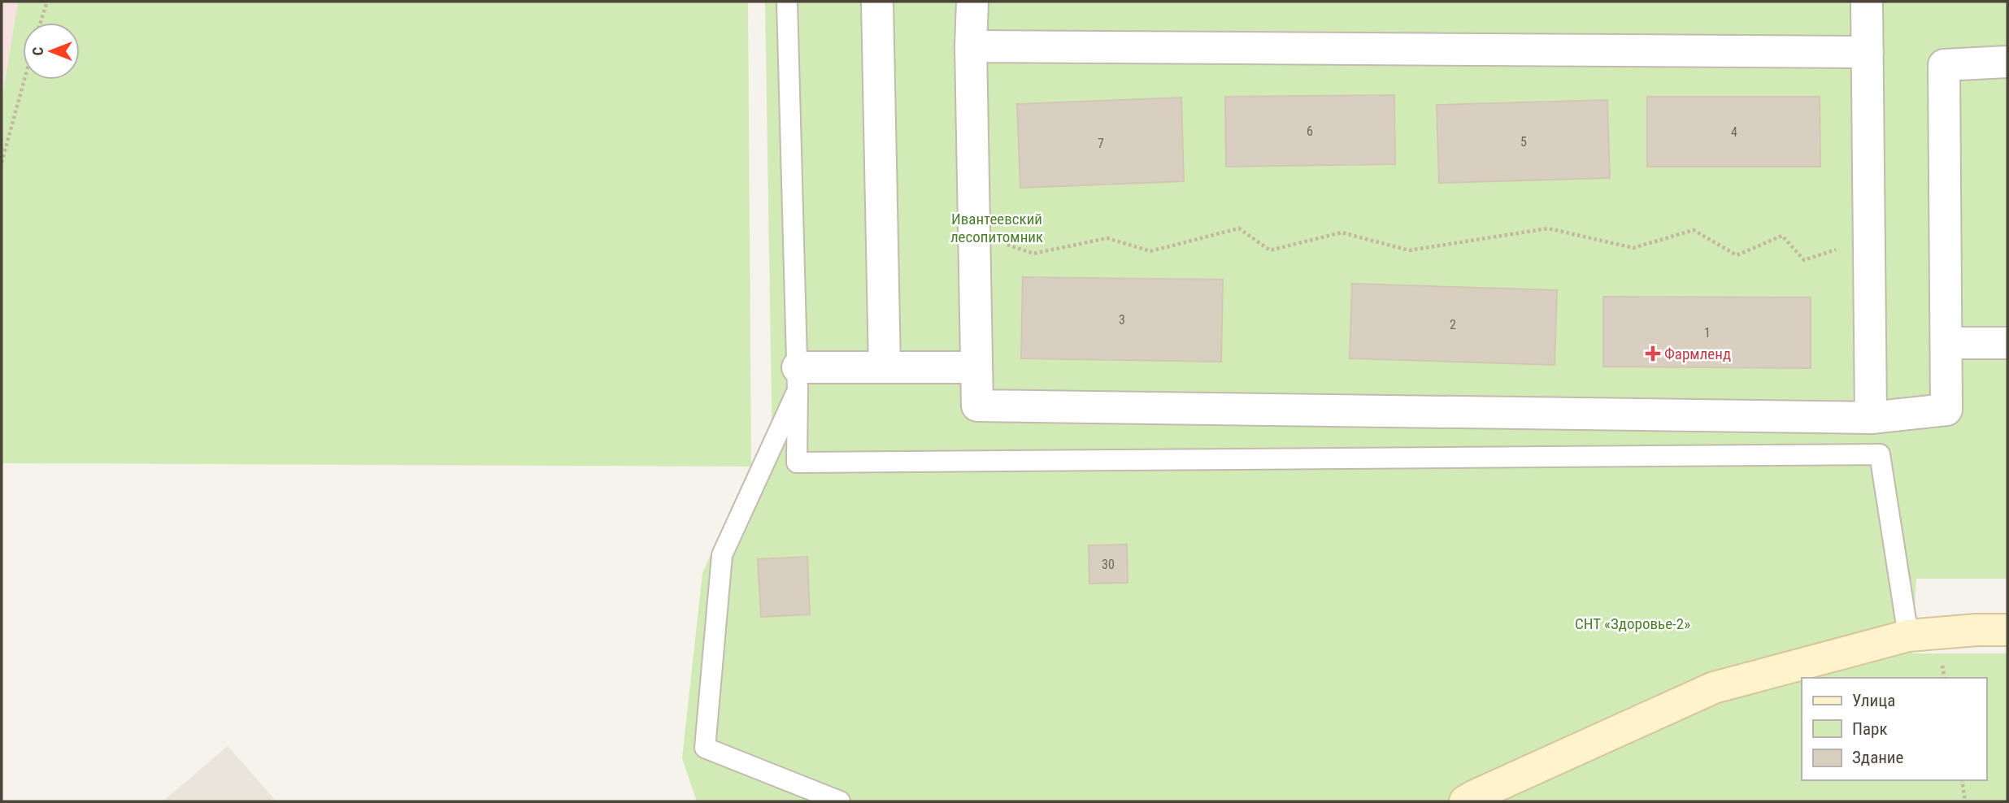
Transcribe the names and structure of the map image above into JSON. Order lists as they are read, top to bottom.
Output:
{
  "parks": ["Ивантеевский лесопитомник", "СНТ «Здоровье-2»"],
  "places": {
    "health": ["Фармленд"]
  },
  "house_numbers": [
    "6",
    "4",
    "5",
    "7",
    "3",
    "2",
    "1",
    "30"
  ],
  "legend": ["Улица", "Парк", "Здание"],
  "north": "left"
}
